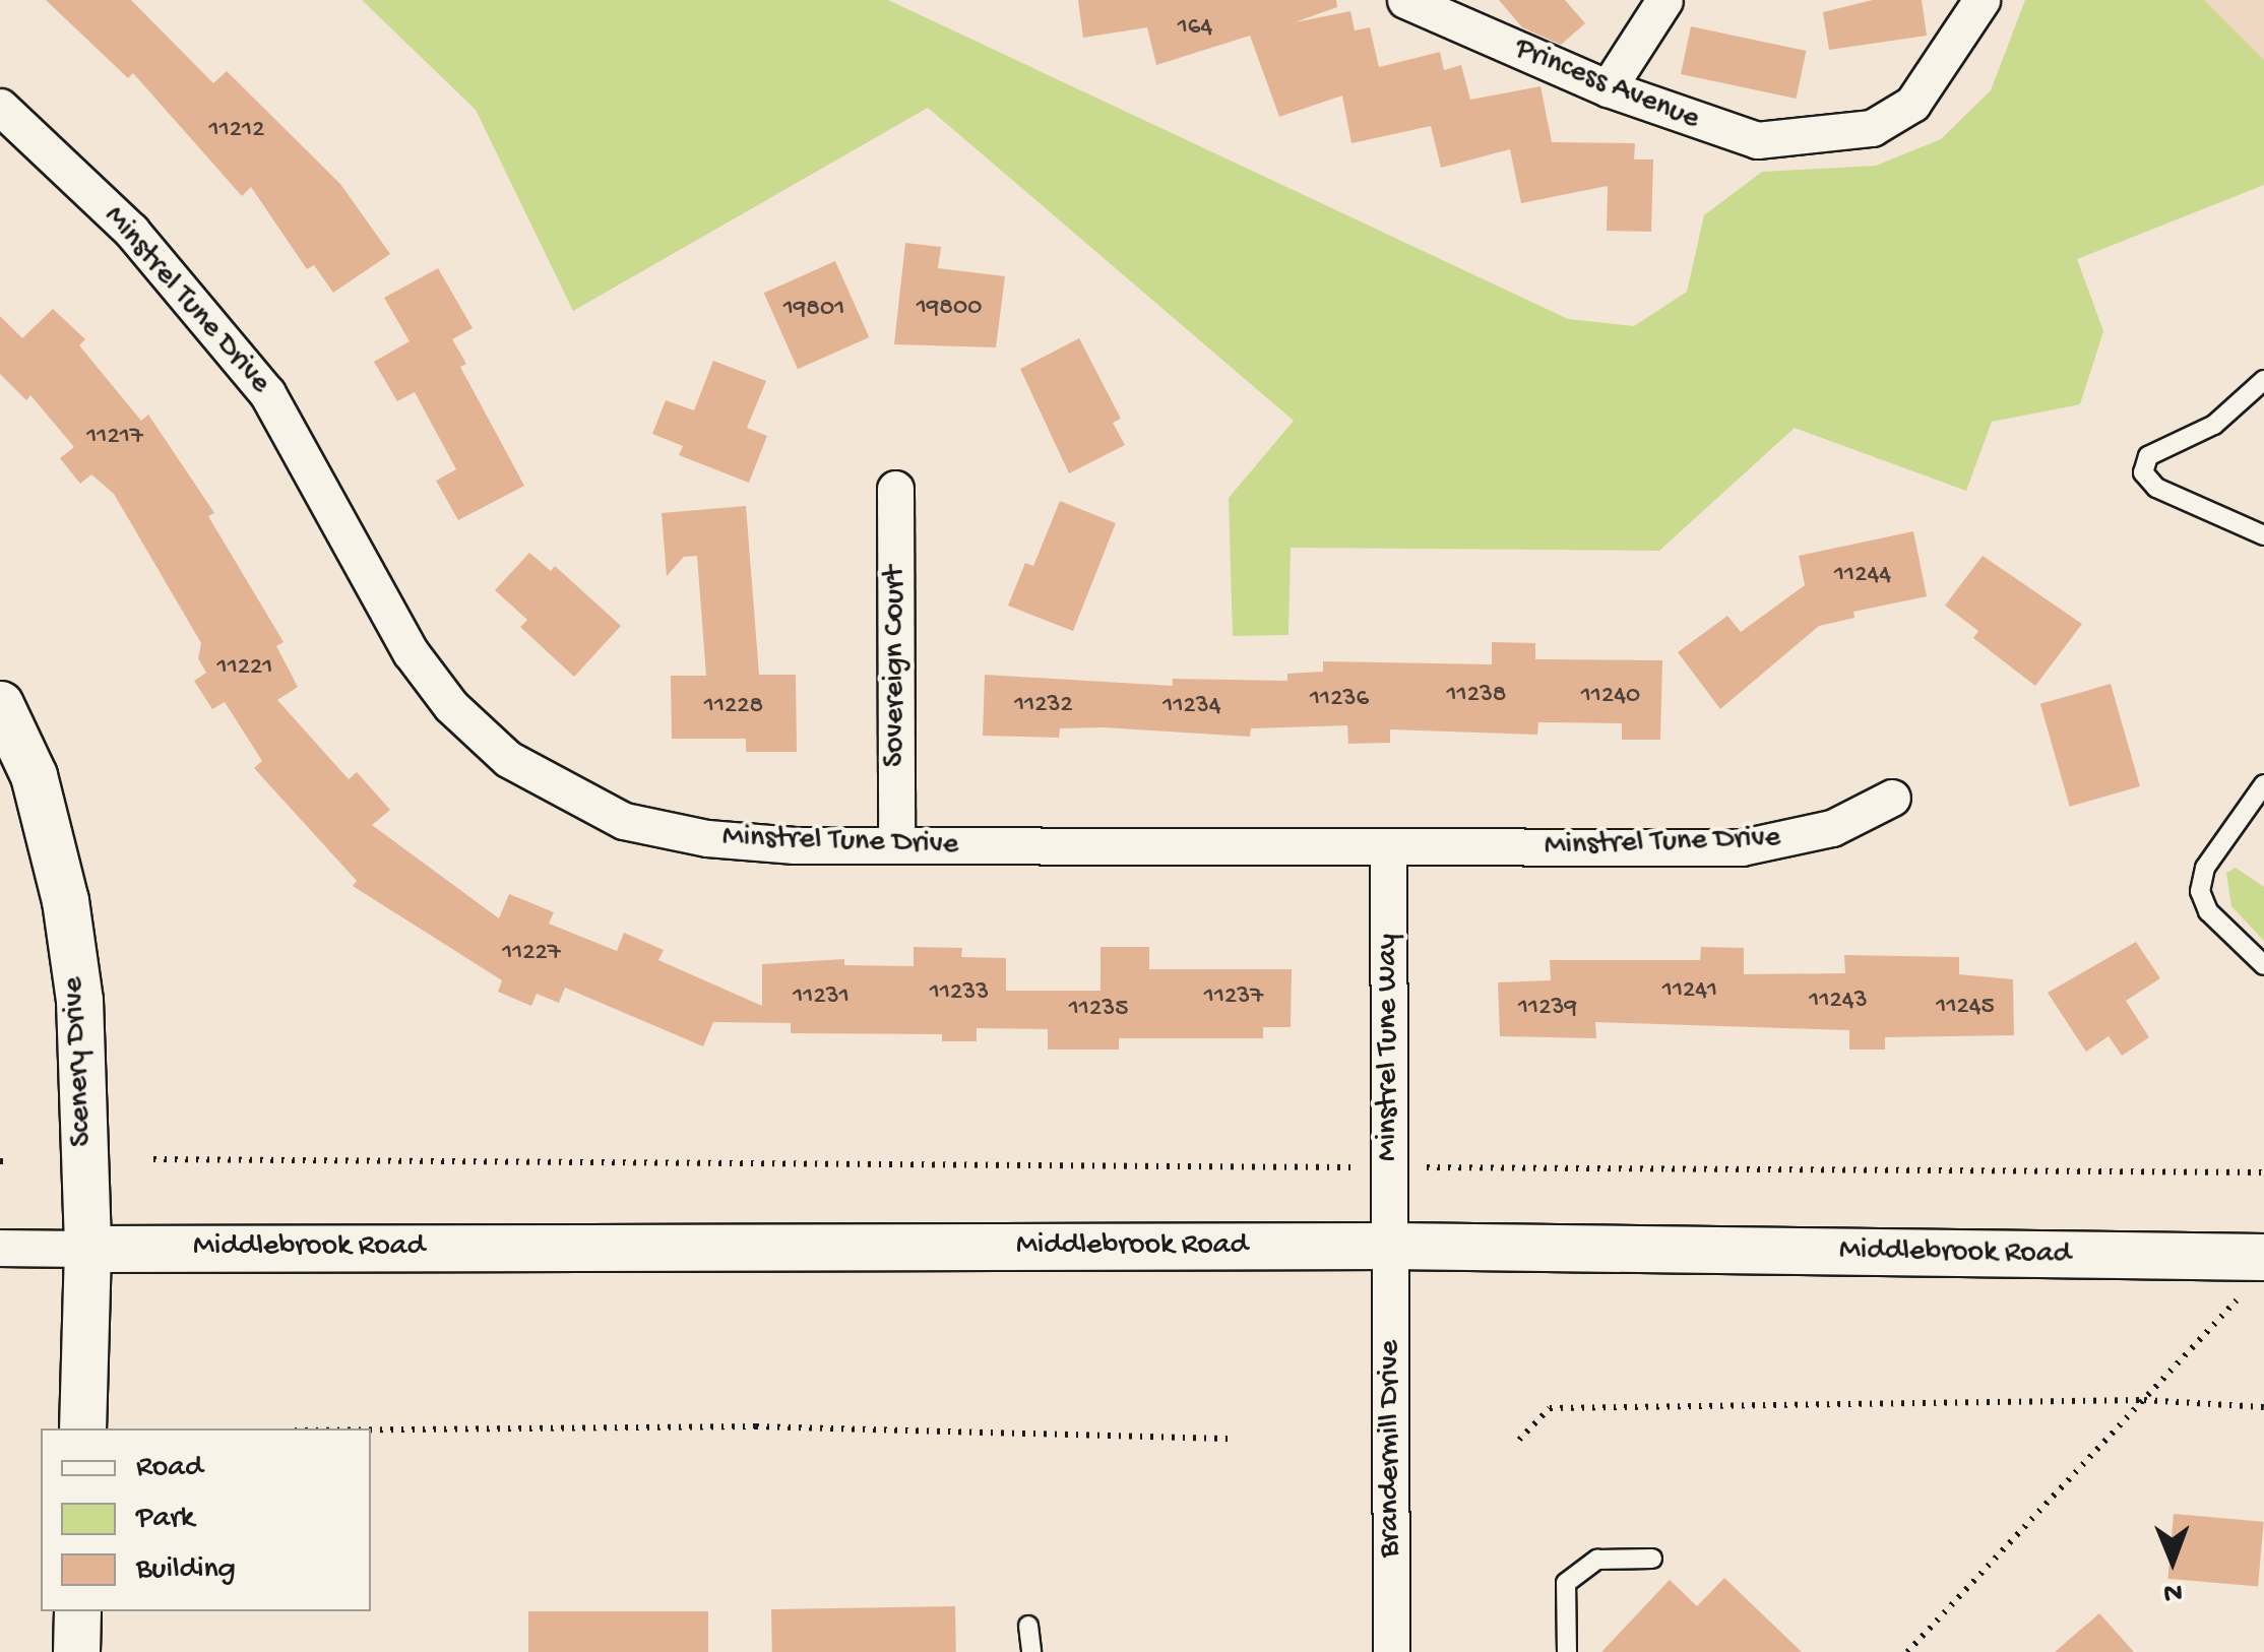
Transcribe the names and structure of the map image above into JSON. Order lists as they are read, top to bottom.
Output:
{
  "streets": {
    "street": [
      "Princess Avenue",
      "Minstrel Tune Drive",
      "Sovereign Court",
      "Minstrel Tune Way",
      "Scenery Drive",
      "Middlebrook Road",
      "Brandermill Drive"
    ]
  },
  "crossings": [
    ["Minstrel Tune Drive", "Sovereign Court"],
    ["Minstrel Tune Drive", "Minstrel Tune Way"],
    ["Minstrel Tune Way", "Middlebrook Road"],
    ["Minstrel Tune Way", "Brandermill Drive"],
    ["Scenery Drive", "Middlebrook Road"],
    ["Middlebrook Road", "Brandermill Drive"]
  ],
  "house_numbers": [
    "164",
    "11212",
    "19800",
    "19801",
    "11217",
    "11244",
    "11221",
    "11238",
    "11240",
    "11236",
    "11232",
    "11228",
    "11234",
    "11227",
    "11241",
    "11233",
    "11231",
    "11237",
    "11243",
    "11245",
    "11239",
    "11235"
  ],
  "legend": ["Road", "Park", "Building"],
  "north": "bottom"
}
